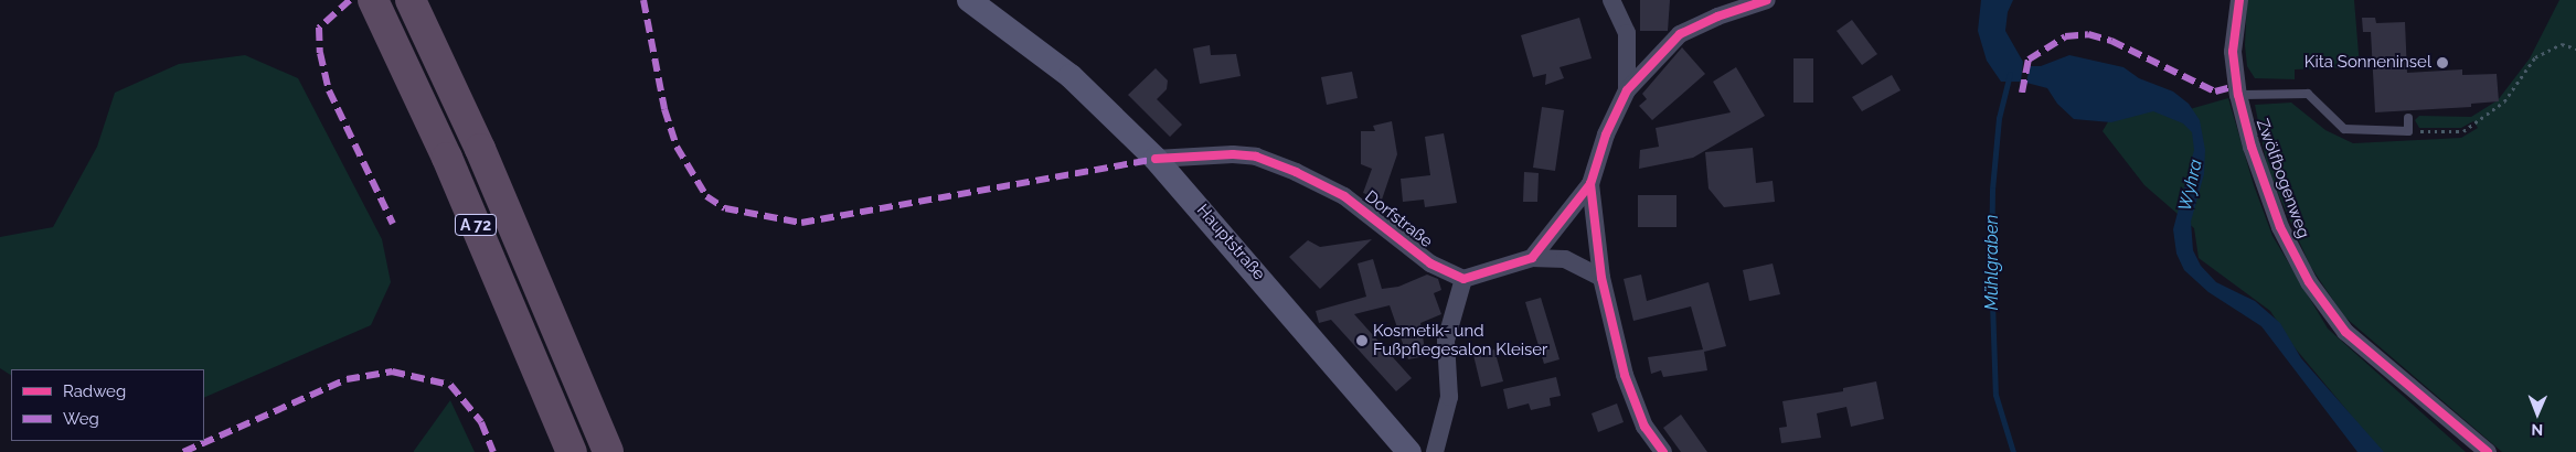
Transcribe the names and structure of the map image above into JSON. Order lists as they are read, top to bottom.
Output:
{
  "streets": {
    "highway": ["A 72"],
    "main road": ["Hauptstraße"],
    "street": ["Zwölfbogenweg", "Dorfstraße"]
  },
  "crossings": [
    ["Dorfstraße", "Hauptstraße"]
  ],
  "water": ["Wyhra", "Mühlgraben"],
  "places": ["Kita Sonneninsel", "Kosmetik- und Fußpflegesalon Kleiser"],
  "legend": ["Radweg", "Weg"],
  "north": "bottom"
}
